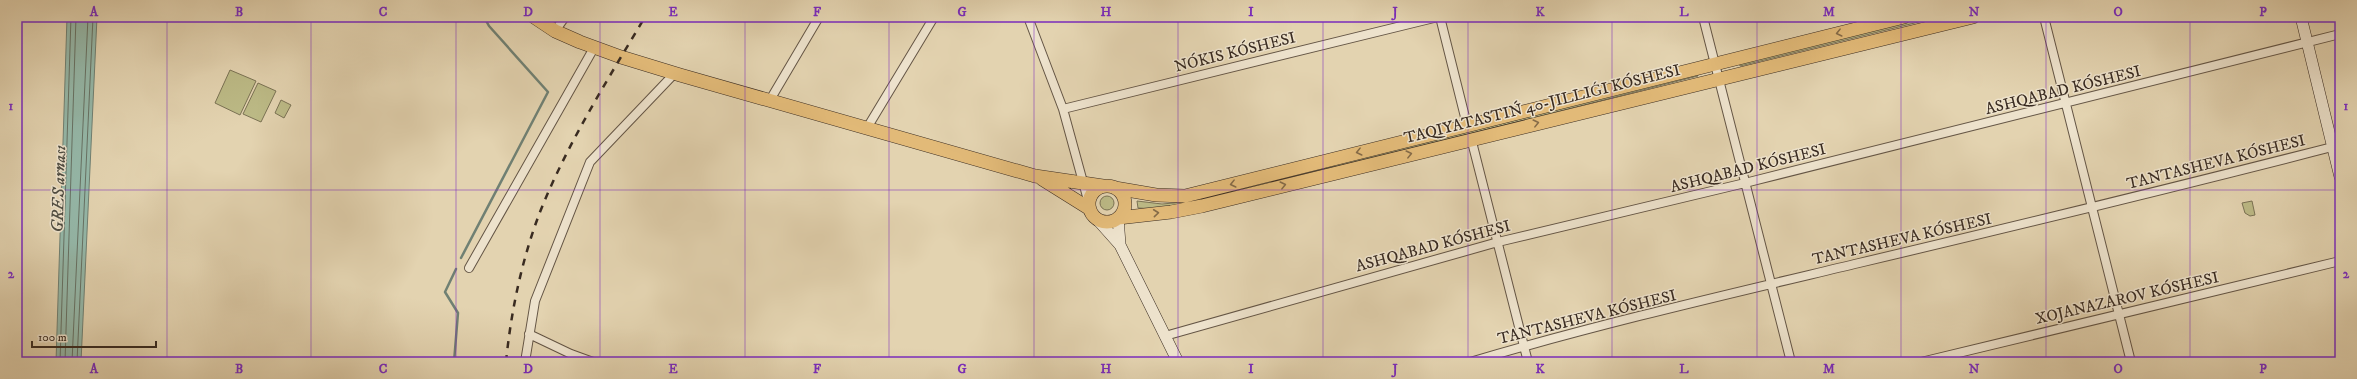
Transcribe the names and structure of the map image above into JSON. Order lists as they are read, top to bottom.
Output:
{
  "streets": {
    "street": [
      "NÓKIS KÓSHESI",
      "ASHQABAD KÓSHESI",
      "TANTASHEVA KÓSHESI",
      "XOJANAZAROV KÓSHESI"
    ]
  },
  "water": ["GRES arnası"],
  "scale_bar": "100 m",
  "grid": {
    "columns": [
      "A",
      "B",
      "C",
      "D",
      "E",
      "F",
      "G",
      "H",
      "I",
      "J",
      "K",
      "L",
      "M",
      "N",
      "O",
      "P"
    ],
    "rows": ["1", "2"]
  }
}
